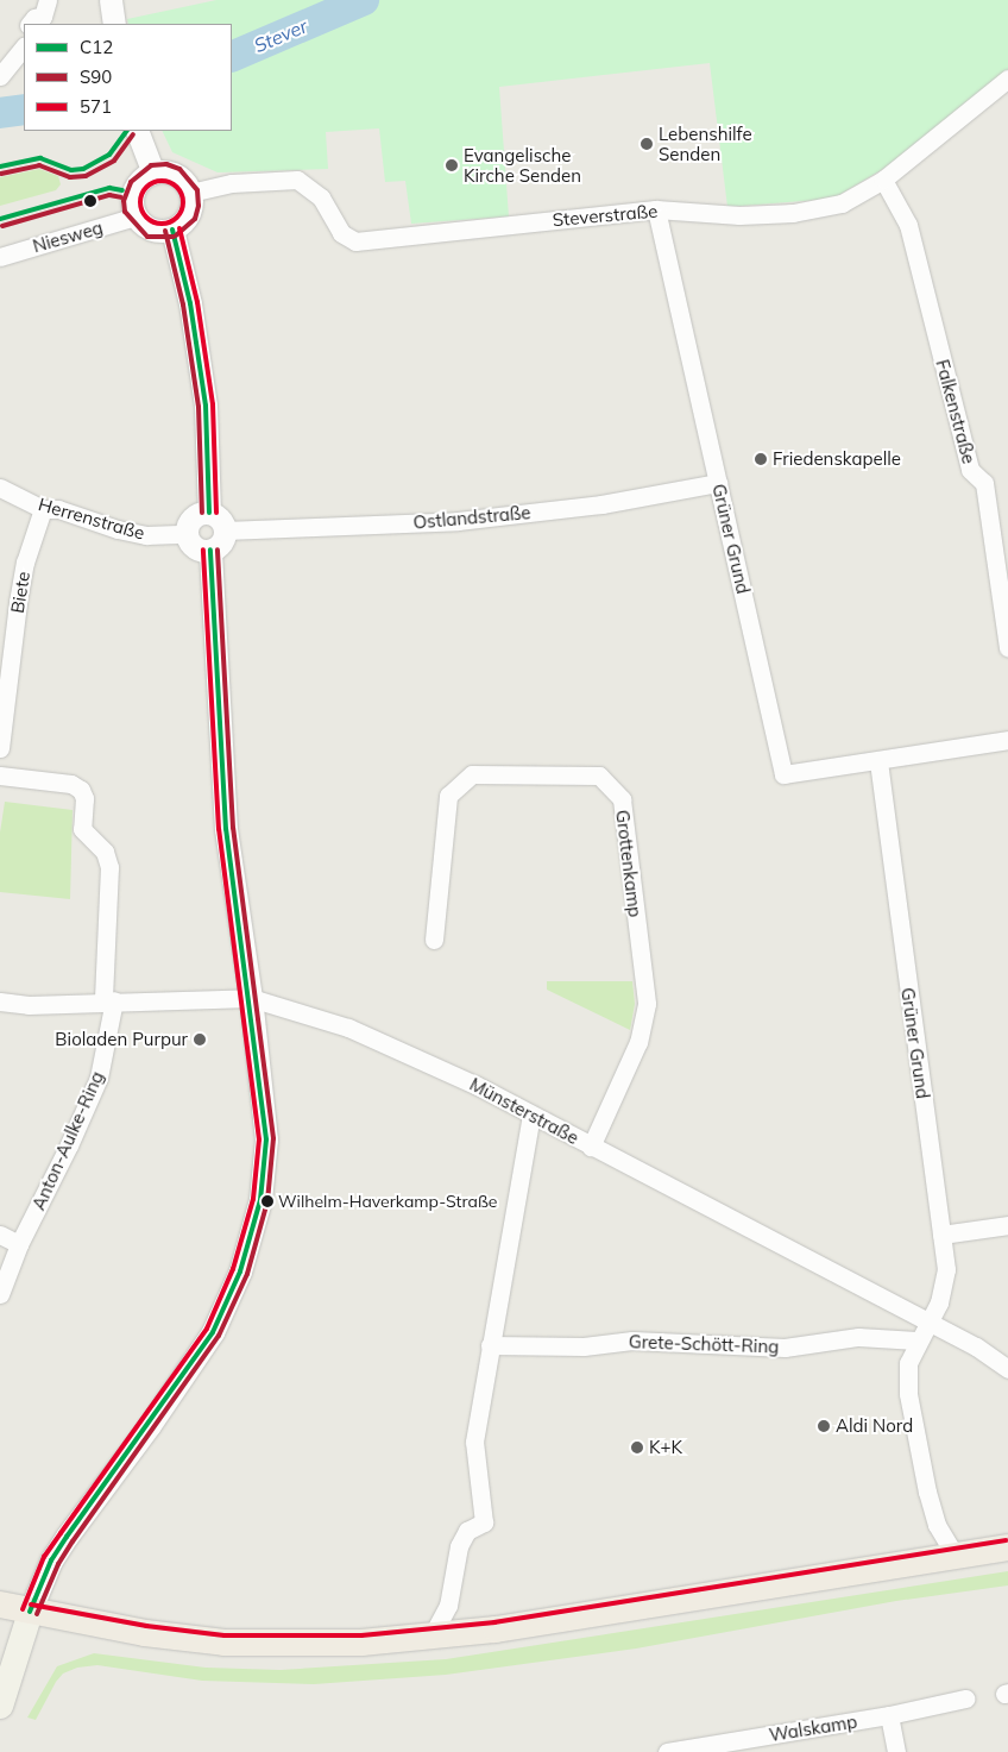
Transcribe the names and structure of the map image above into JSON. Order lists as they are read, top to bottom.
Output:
{
  "streets": {
    "street": [
      "Steverstraße",
      "Niesweg",
      "Falkenstraße",
      "Ostlandstraße",
      "Herrenstraße",
      "Grüner Grund",
      "Biete",
      "Grottenkamp",
      "Münsterstraße",
      "Anton-Aulke-Ring",
      "Grete-Schött-Ring",
      "Walskamp"
    ]
  },
  "crossings": [
    ["Steverstraße", "Niesweg"],
    ["Steverstraße", "Falkenstraße"],
    ["Steverstraße", "Grüner Grund"],
    ["Ostlandstraße", "Herrenstraße"],
    ["Ostlandstraße", "Grüner Grund"],
    ["Herrenstraße", "Biete"],
    ["Grüner Grund", "Münsterstraße"],
    ["Grottenkamp", "Münsterstraße"],
    ["Münsterstraße", "Anton-Aulke-Ring"]
  ],
  "water": ["Stever"],
  "places": [
    "Lebenshilfe Senden",
    "Evangelische Kirche Senden",
    "Friedenskapelle",
    "Bioladen Purpur",
    "Wilhelm-Haverkamp-Straße",
    "Aldi Nord",
    "K+K"
  ],
  "lines": ["transit line C12", "transit line S90", "transit line 571"],
  "legend": ["C12", "S90", "571"]
}
